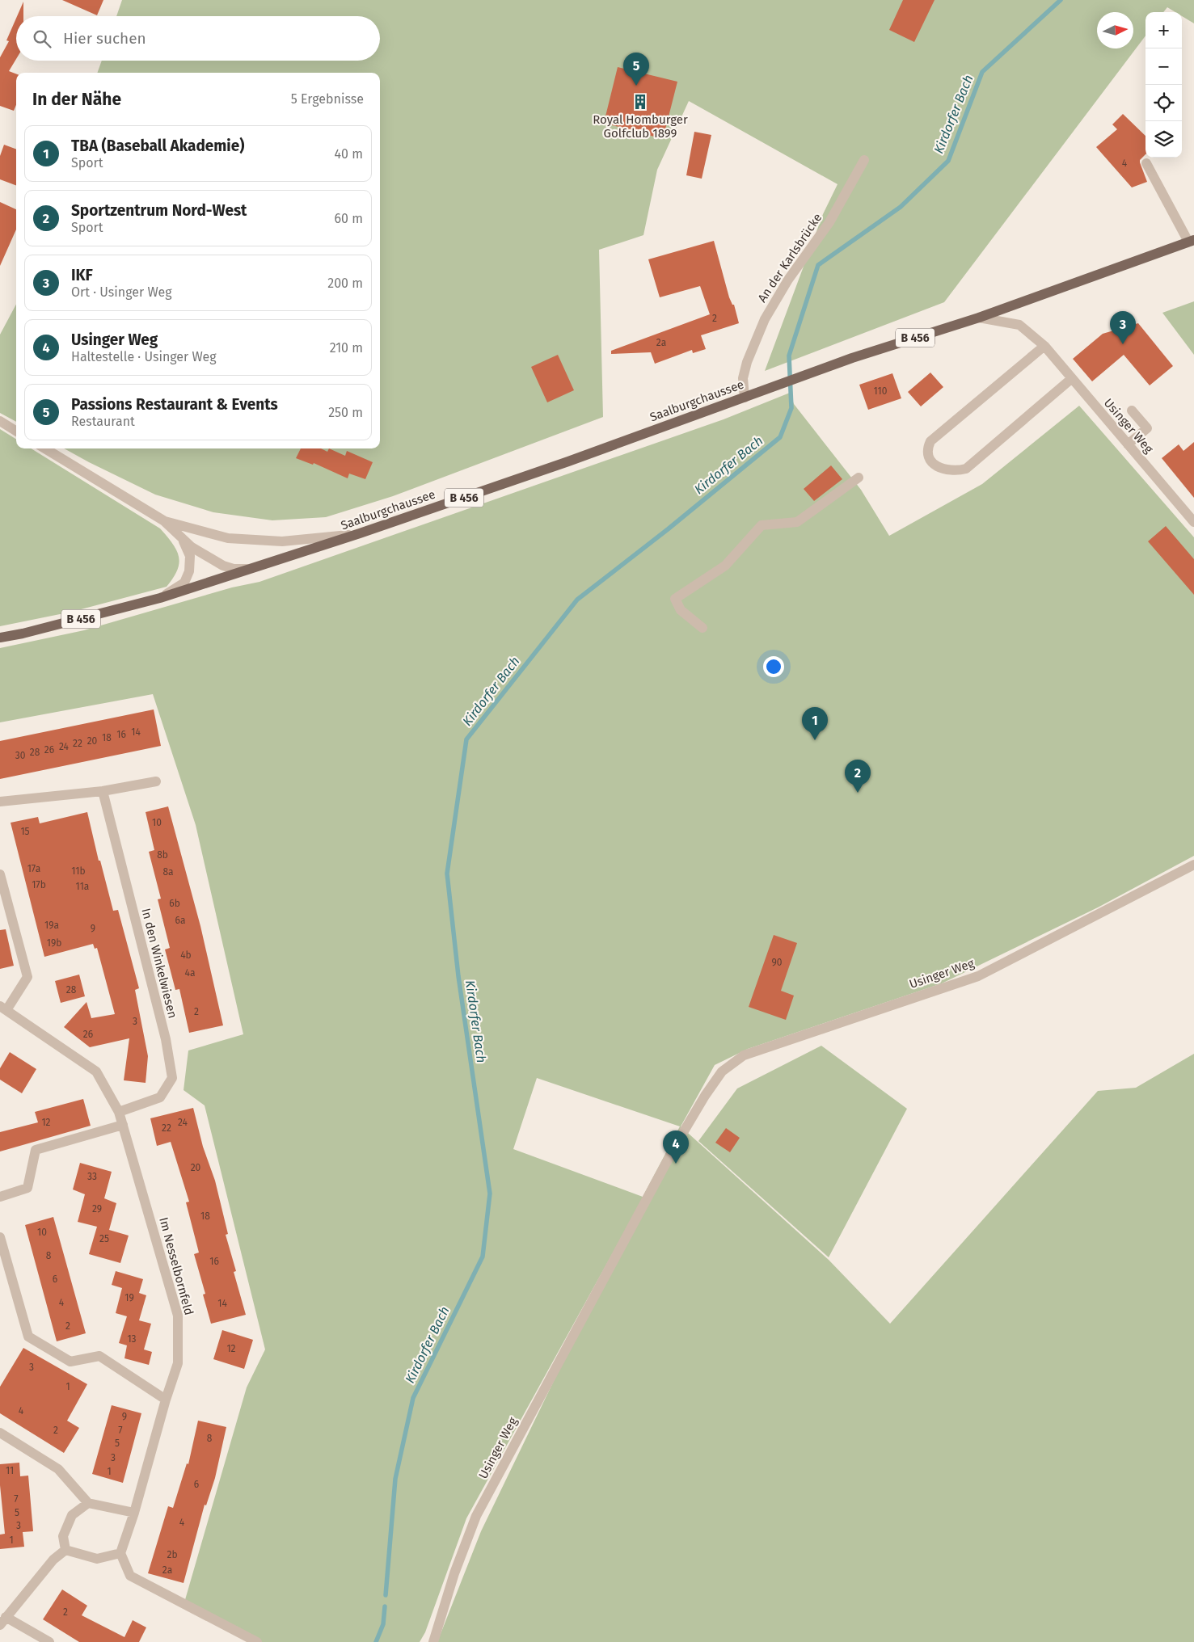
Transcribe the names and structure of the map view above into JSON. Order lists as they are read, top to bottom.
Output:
{
  "streets": {
    "main road": ["B 456", "Saalburgchaussee"],
    "street": [
      "An der Karlsbrücke",
      "Usinger Weg",
      "In den Winkelwiesen",
      "Im Nesselbornfeld"
    ]
  },
  "crossings": [
    ["An der Karlsbrücke", "Saalburgchaussee"],
    ["B 456", "Saalburgchaussee"],
    ["B 456", "Usinger Weg"],
    ["Saalburgchaussee", "Usinger Weg"],
    ["In den Winkelwiesen", "Im Nesselbornfeld"]
  ],
  "water": ["Kirdorfer Bach"],
  "places": {
    "building": ["Royal Homburger Golfclub 1899"]
  },
  "house_numbers": [
    "4",
    "2",
    "2a",
    "110",
    "14",
    "16",
    "18",
    "20",
    "22",
    "24",
    "26",
    "28",
    "30",
    "10",
    "15",
    "8b",
    "17a",
    "11b",
    "8a",
    "17b",
    "11a",
    "6b",
    "6a",
    "19a",
    "9",
    "19b",
    "4b",
    "90",
    "4a",
    "28",
    "2",
    "3",
    "26",
    "12",
    "24",
    "22",
    "20",
    "33",
    "29",
    "18",
    "10",
    "25",
    "8",
    "16",
    "6",
    "19",
    "4",
    "14",
    "2",
    "13",
    "12",
    "3",
    "1",
    "4",
    "9",
    "2",
    "7",
    "8",
    "5",
    "3",
    "11",
    "1",
    "6",
    "7",
    "5",
    "4",
    "3",
    "1",
    "2b",
    "2a",
    "2"
  ],
  "north": "right",
  "page": {
    "map_buttons": ["+", "−"],
    "search": "Hier suchen",
    "pins": [
      "5",
      "3",
      "1",
      "2",
      "4"
    ],
    "heading": ["In der Nähe", "5 Ergebnisse"],
    "list": [
      {
        "mark": "1",
        "name": "TBA (Baseball Akademie)",
        "note": "Sport",
        "value": "40 m"
      },
      {
        "mark": "2",
        "name": "Sportzentrum Nord-West",
        "note": "Sport",
        "value": "60 m"
      },
      {
        "mark": "3",
        "name": "IKF",
        "note": "Ort · Usinger Weg",
        "value": "200 m"
      },
      {
        "mark": "4",
        "name": "Usinger Weg",
        "note": "Haltestelle · Usinger Weg",
        "value": "210 m"
      },
      {
        "mark": "5",
        "name": "Passions Restaurant & Events",
        "note": "Restaurant",
        "value": "250 m"
      }
    ]
  }
}
